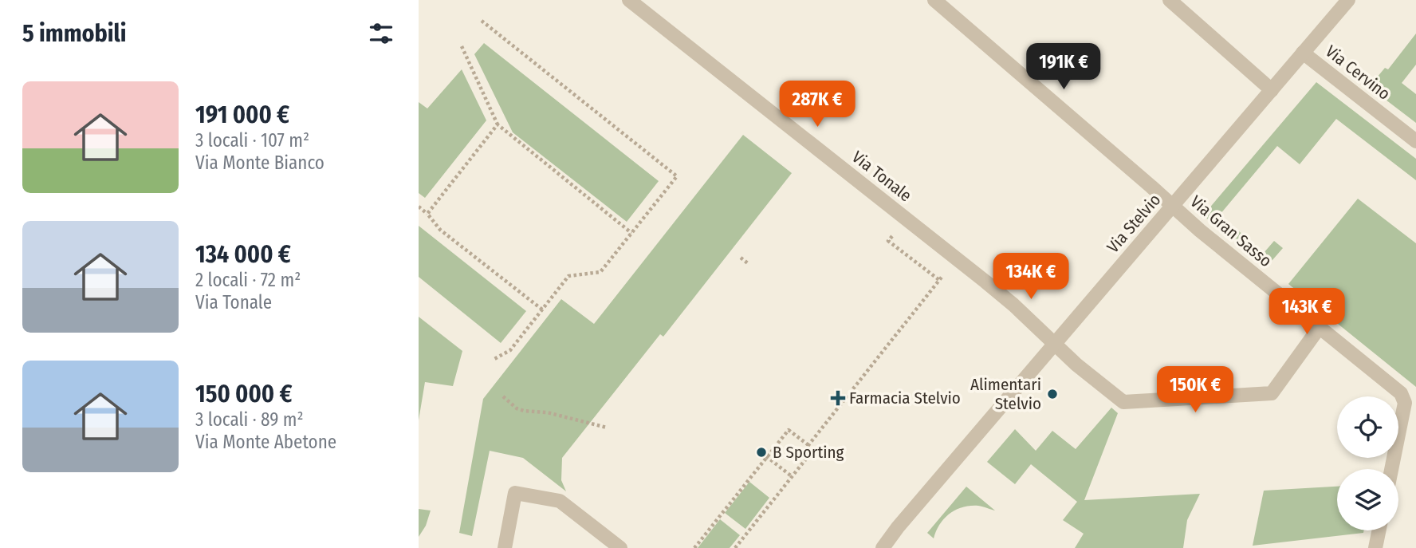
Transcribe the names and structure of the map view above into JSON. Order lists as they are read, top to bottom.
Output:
{
  "streets": {
    "street": [
      "Via Cervino",
      "Via Tonale",
      "Via Stelvio",
      "Via Gran Sasso"
    ]
  },
  "crossings": [
    ["Via Cervino", "Via Stelvio"],
    ["Via Tonale", "Via Stelvio"],
    ["Via Tonale", "Via Gran Sasso"],
    ["Via Stelvio", "Via Gran Sasso"]
  ],
  "places": {
    "other": ["Alimentari Stelvio", "B Sporting"],
    "health": ["Farmacia Stelvio"]
  },
  "page": {
    "heading": "5 immobili",
    "price": [
      "191K €",
      "287K €",
      "134K €",
      "143K €",
      "150K €"
    ],
    "list": [
      {
        "name": "191 000 €",
        "note": "3 locali · 107 m² · Via Monte Bianco"
      },
      {
        "name": "134 000 €",
        "note": "2 locali · 72 m² · Via Tonale"
      },
      {
        "name": "150 000 €",
        "note": "3 locali · 89 m² · Via Monte Abetone"
      }
    ]
  }
}
